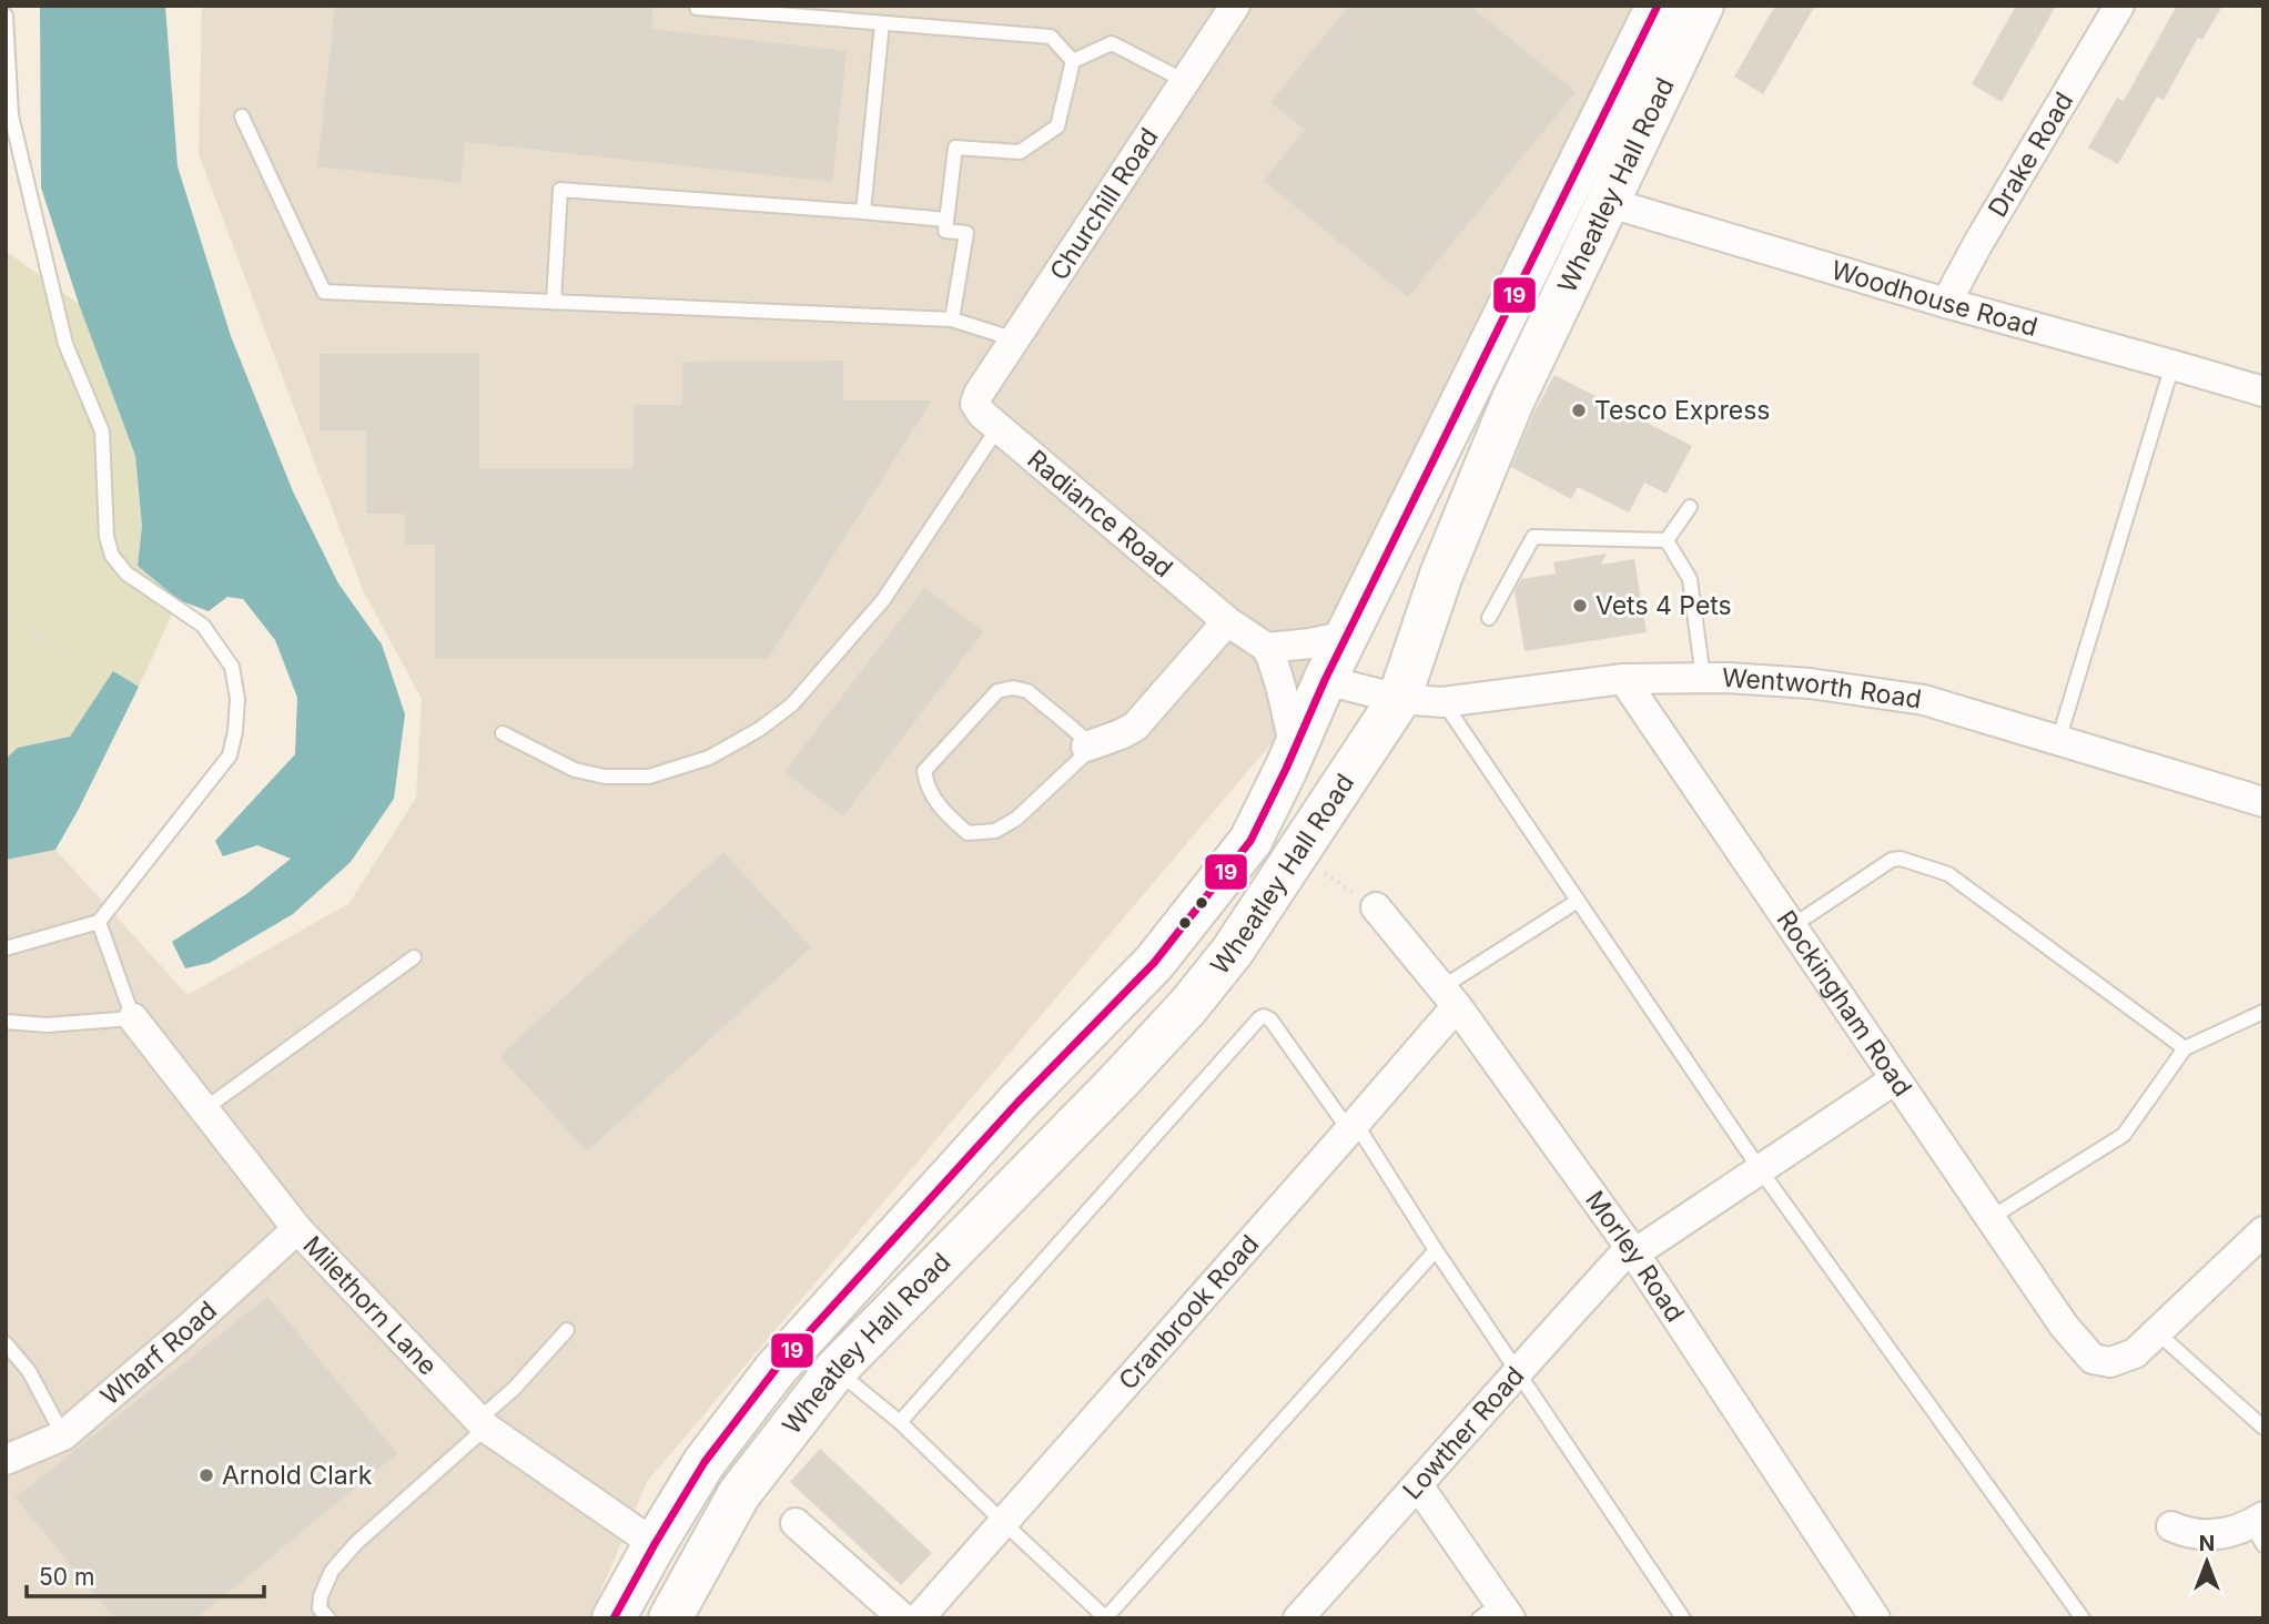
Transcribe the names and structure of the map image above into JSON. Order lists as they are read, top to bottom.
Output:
{
  "streets": {
    "highway": ["Wheatley Hall Road"],
    "street": [
      "Drake Road",
      "Churchill Road",
      "Woodhouse Road",
      "Radiance Road",
      "Wentworth Road",
      "Rockingham Road",
      "Morley Road",
      "Milethorn Lane",
      "Cranbrook Road",
      "Wharf Road",
      "Lowther Road"
    ]
  },
  "crossings": [
    ["Drake Road", "Woodhouse Road"],
    ["Wheatley Hall Road", "Woodhouse Road"],
    ["Wheatley Hall Road", "Wentworth Road"],
    ["Wheatley Hall Road", "Milethorn Lane"],
    ["Churchill Road", "Radiance Road"],
    ["Wentworth Road", "Rockingham Road"],
    ["Rockingham Road", "Lowther Road"],
    ["Morley Road", "Cranbrook Road"],
    ["Morley Road", "Lowther Road"],
    ["Milethorn Lane", "Wharf Road"]
  ],
  "places": ["Tesco Express", "Vets 4 Pets", "Arnold Clark"],
  "lines": ["transit line 19"],
  "scale_bar": "50 m",
  "north": "top"
}
